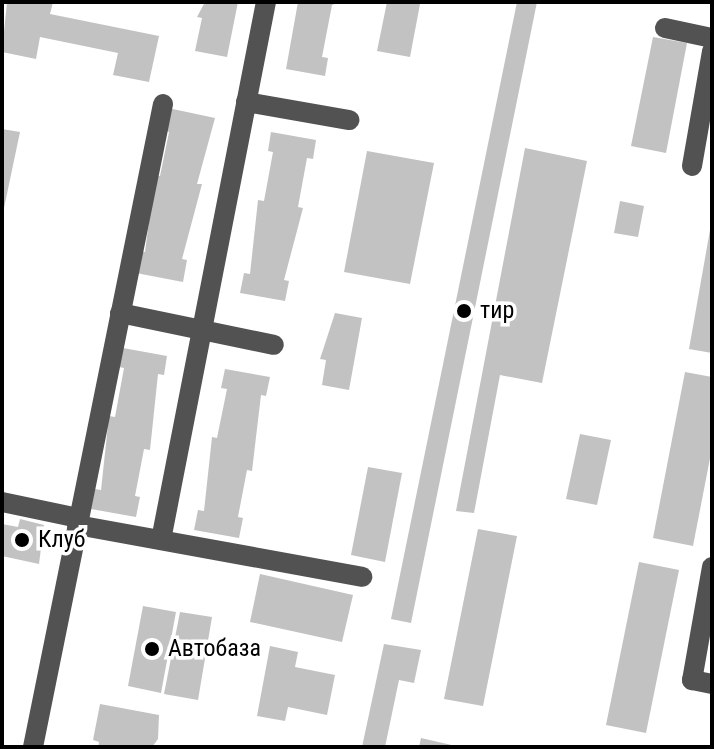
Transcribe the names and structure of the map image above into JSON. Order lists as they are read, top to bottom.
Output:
{
  "places": ["тир", "Клуб", "Автобаза"]
}
